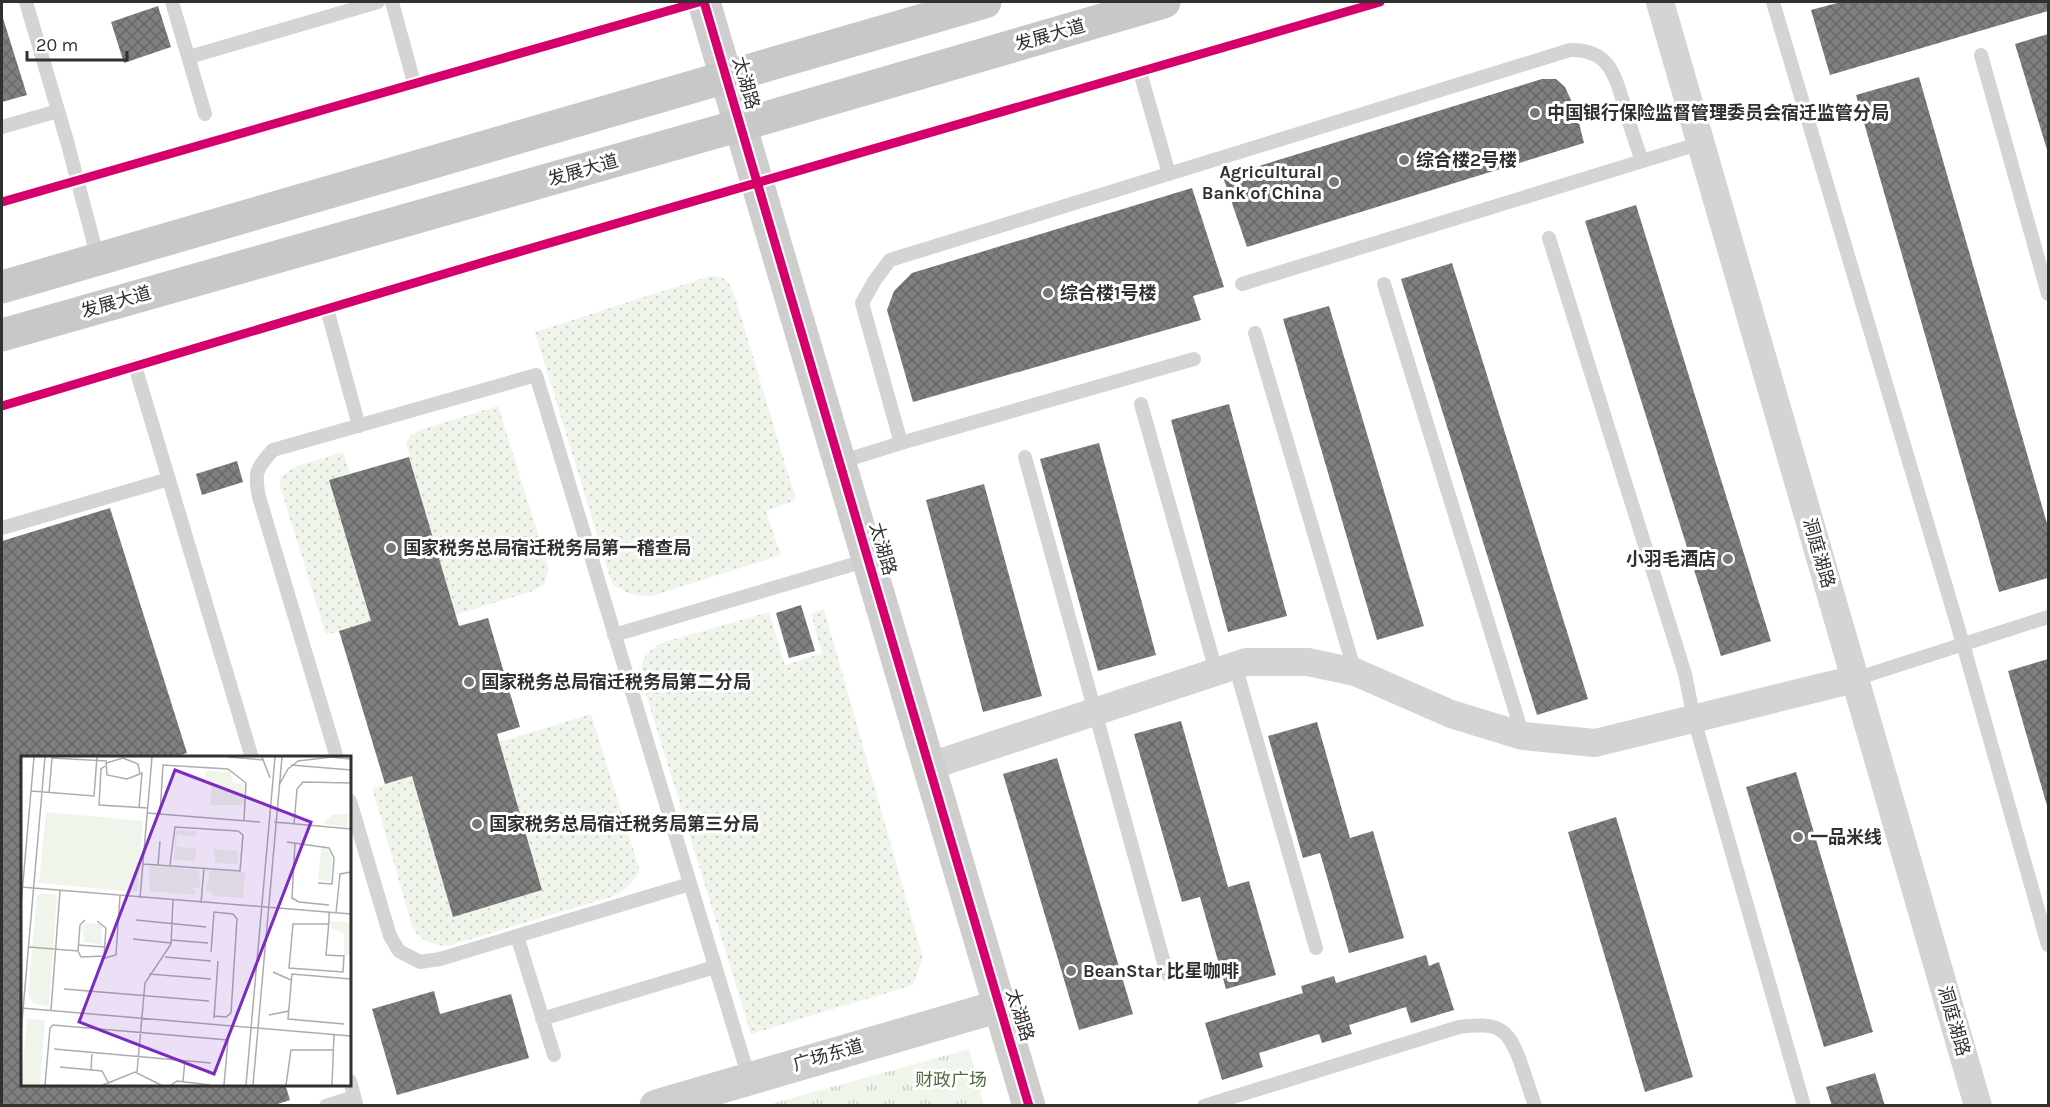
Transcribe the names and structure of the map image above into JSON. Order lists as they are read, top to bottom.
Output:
{
  "streets": {
    "main road": ["发展大道"],
    "street": ["太湖路", "洞庭湖路", "广场东道"]
  },
  "crossings": [
    ["发展大道", "太湖路"],
    ["太湖路", "广场东道"]
  ],
  "parks": ["财政广场"],
  "places": [
    "中国银行保险监督管理委员会宿迁监管分局",
    "综合楼2号楼",
    "Agricultural Bank of China",
    "综合楼1号楼",
    "国家税务总局宿迁税务局第一稽查局",
    "小羽毛酒店",
    "国家税务总局宿迁税务局第二分局",
    "国家税务总局宿迁税务局第三分局",
    "一品米线",
    "BeanStar 比星咖啡"
  ],
  "scale_bar": "20 m"
}
